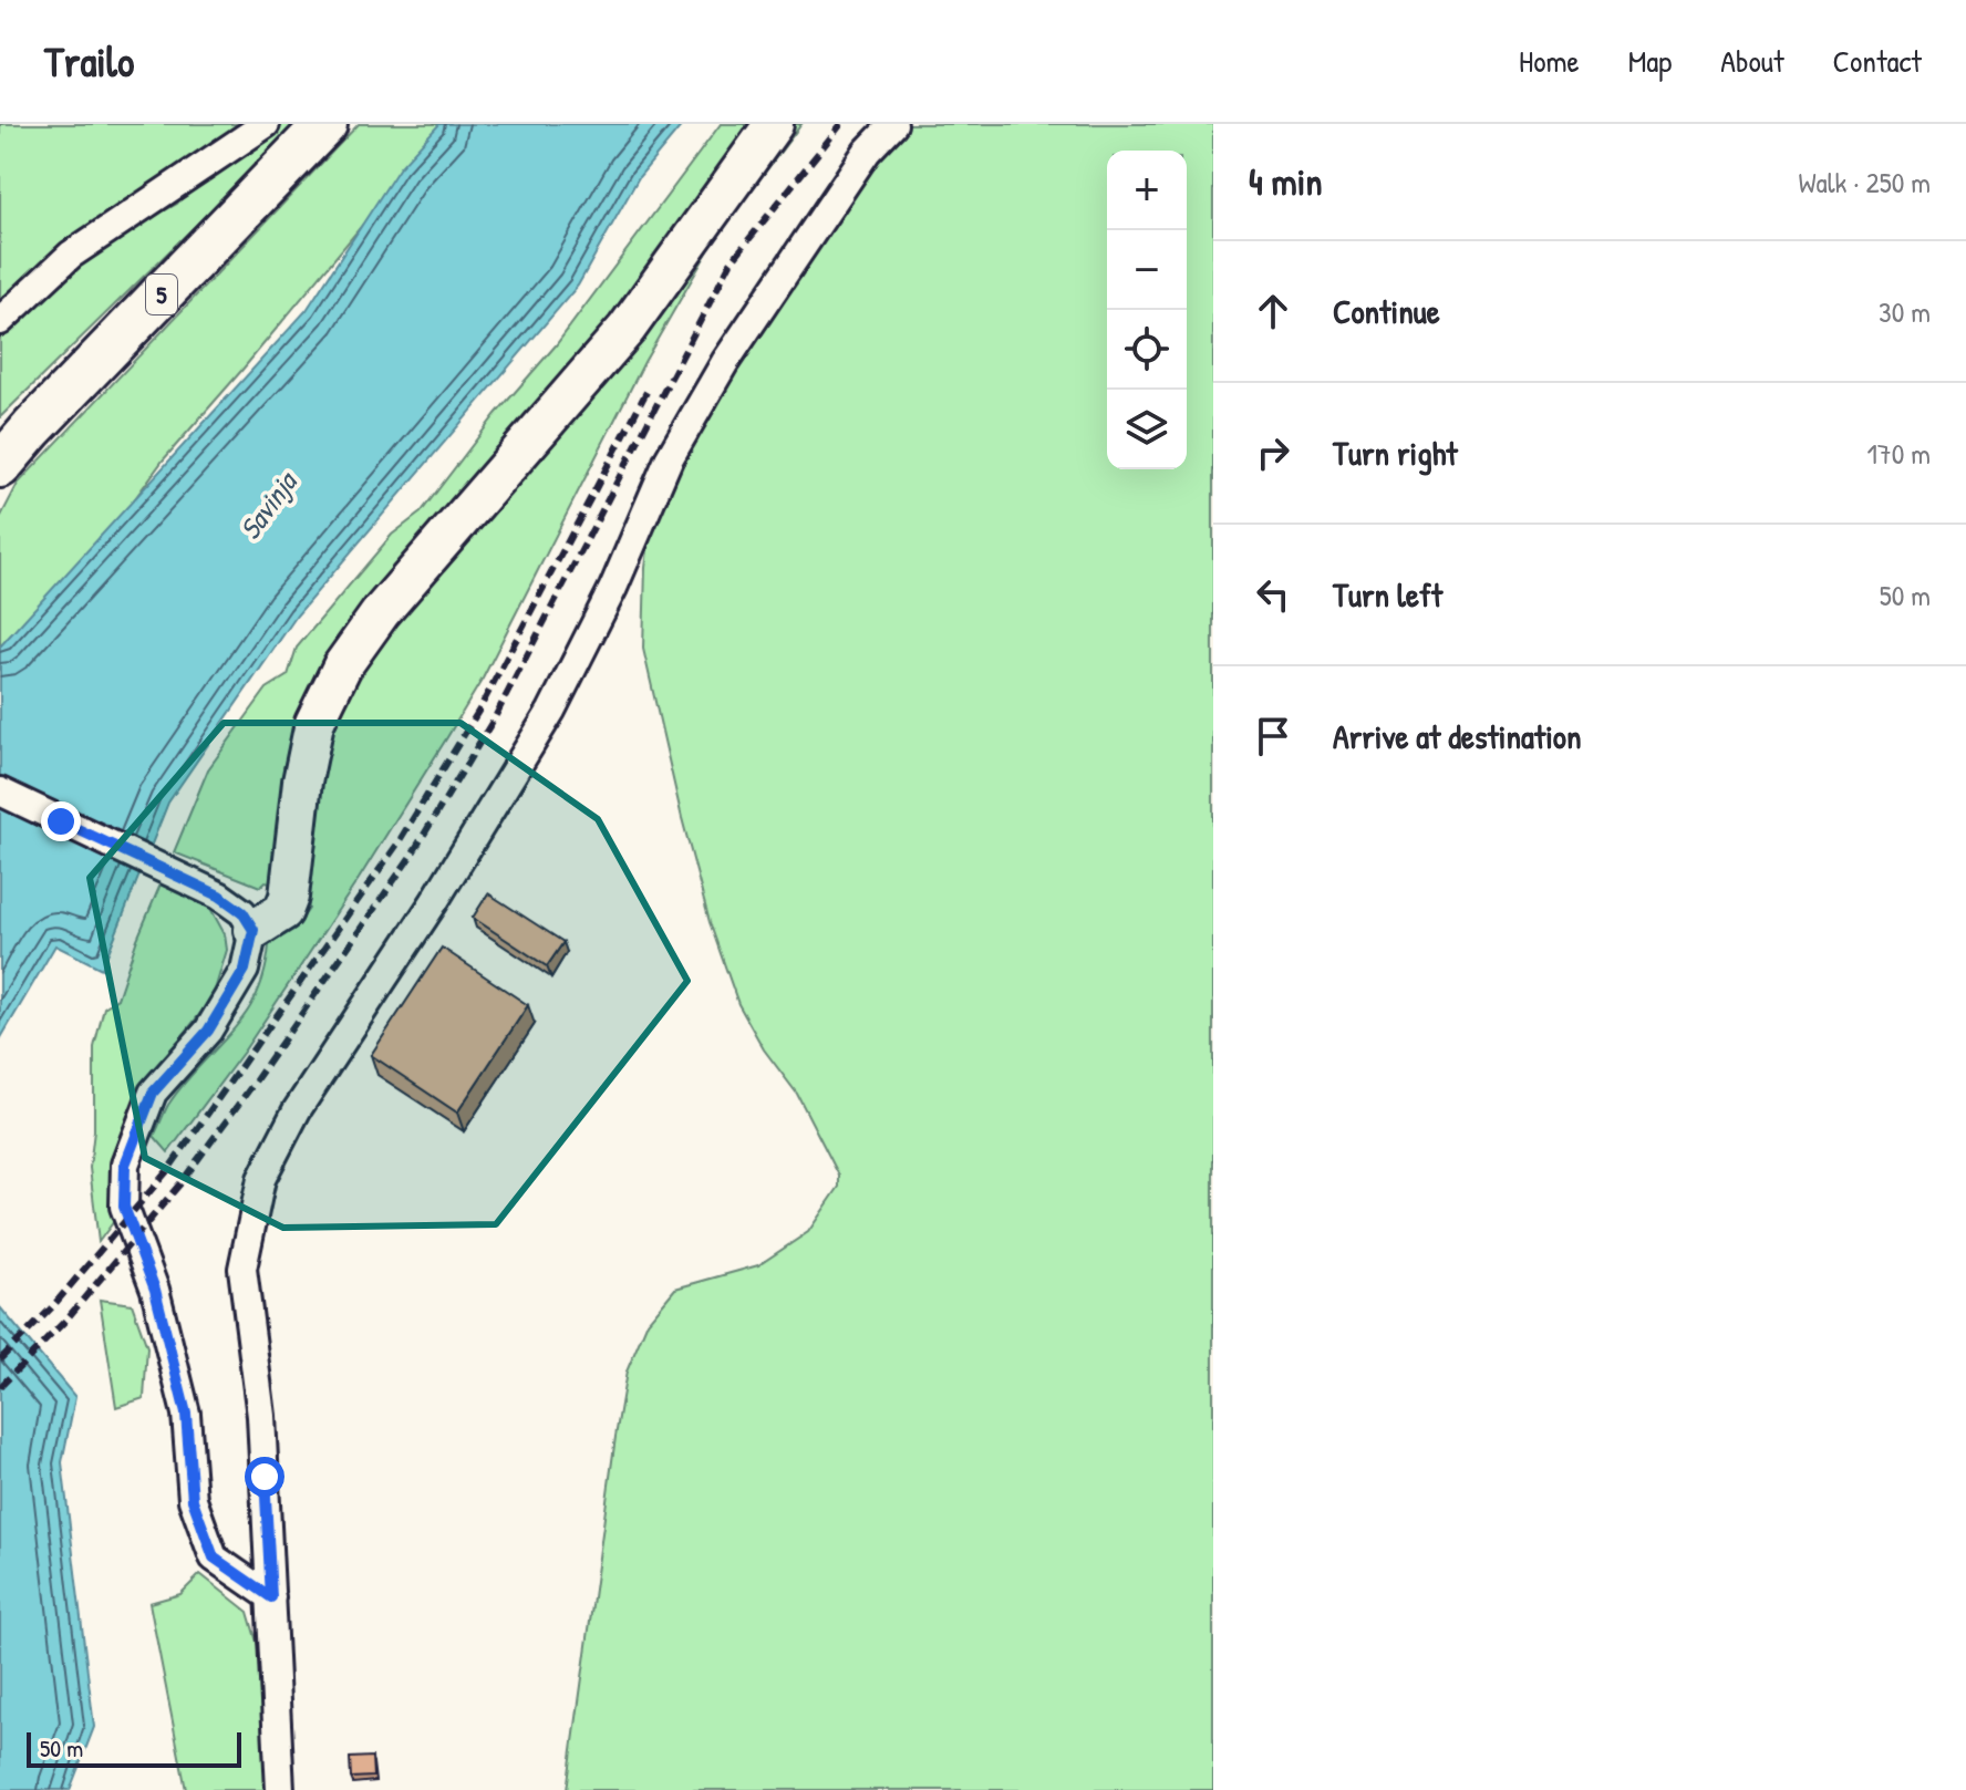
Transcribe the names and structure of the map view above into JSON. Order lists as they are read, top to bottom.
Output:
{
  "streets": {
    "main road": ["5"]
  },
  "water": ["Savinja"],
  "scale_bar": "50 m",
  "page": {
    "header": "Trailo",
    "nav": [
      "Home",
      "Map",
      "About",
      "Contact"
    ],
    "heading": ["4 min", "Walk · 250 m"],
    "map_buttons": ["+", "−"],
    "list": [
      ["Continue", "30 m"],
      ["Turn right", "170 m"],
      ["Turn left", "50 m"],
      "Arrive at destination"
    ],
    "scale": "50 m"
  }
}
